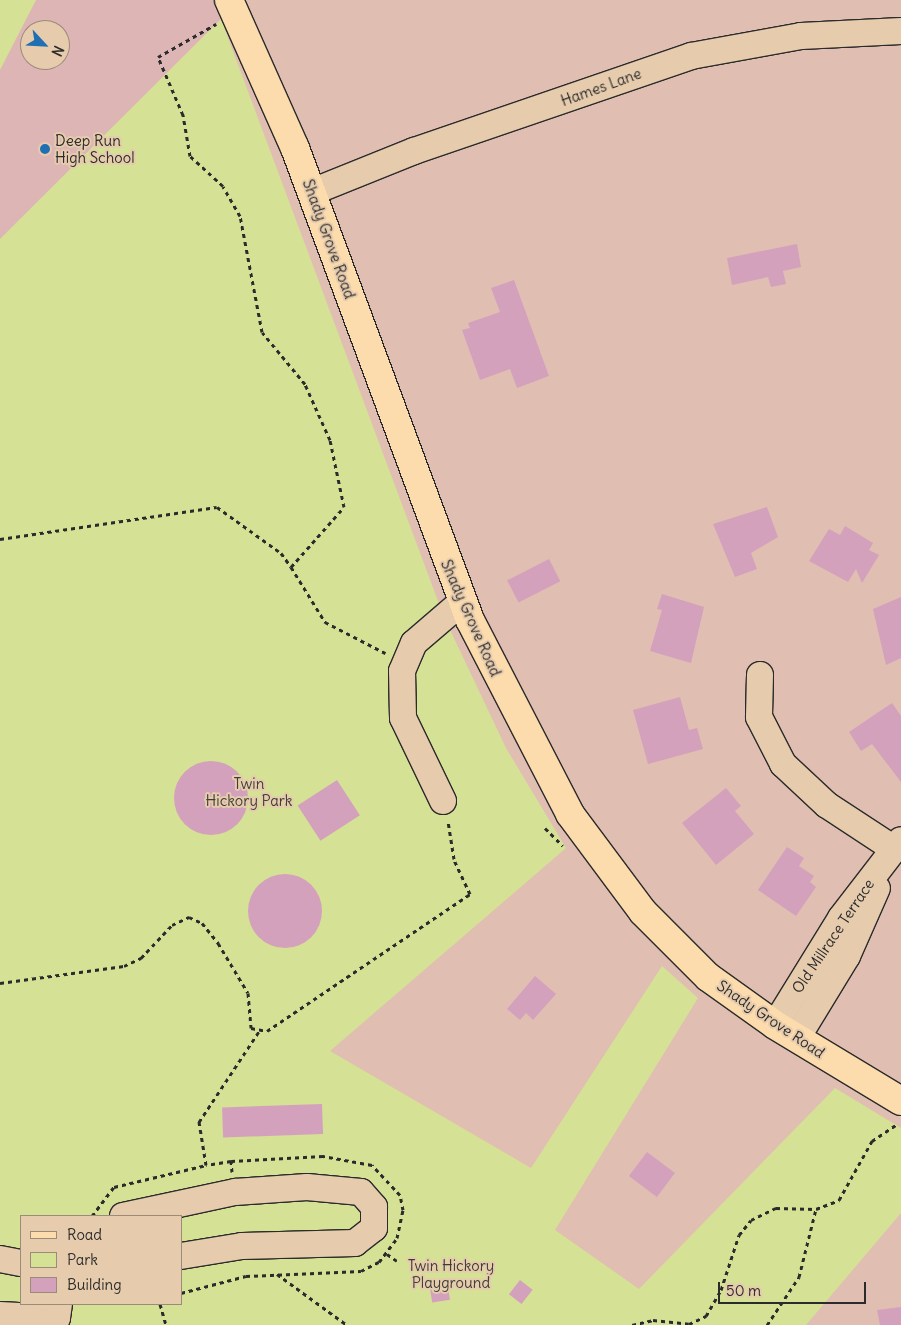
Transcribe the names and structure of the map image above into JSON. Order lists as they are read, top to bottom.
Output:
{
  "streets": {
    "main road": ["Shady Grove Road"],
    "street": ["Hames Lane", "Old Millrace Terrace"]
  },
  "crossings": [
    ["Hames Lane", "Shady Grove Road"],
    ["Shady Grove Road", "Old Millrace Terrace"]
  ],
  "parks": ["Twin Hickory Park", "Twin Hickory Playground"],
  "places": ["Deep Run High School"],
  "legend": ["Road", "Park", "Building"],
  "scale_bar": "50 m",
  "north": "bottom right"
}
